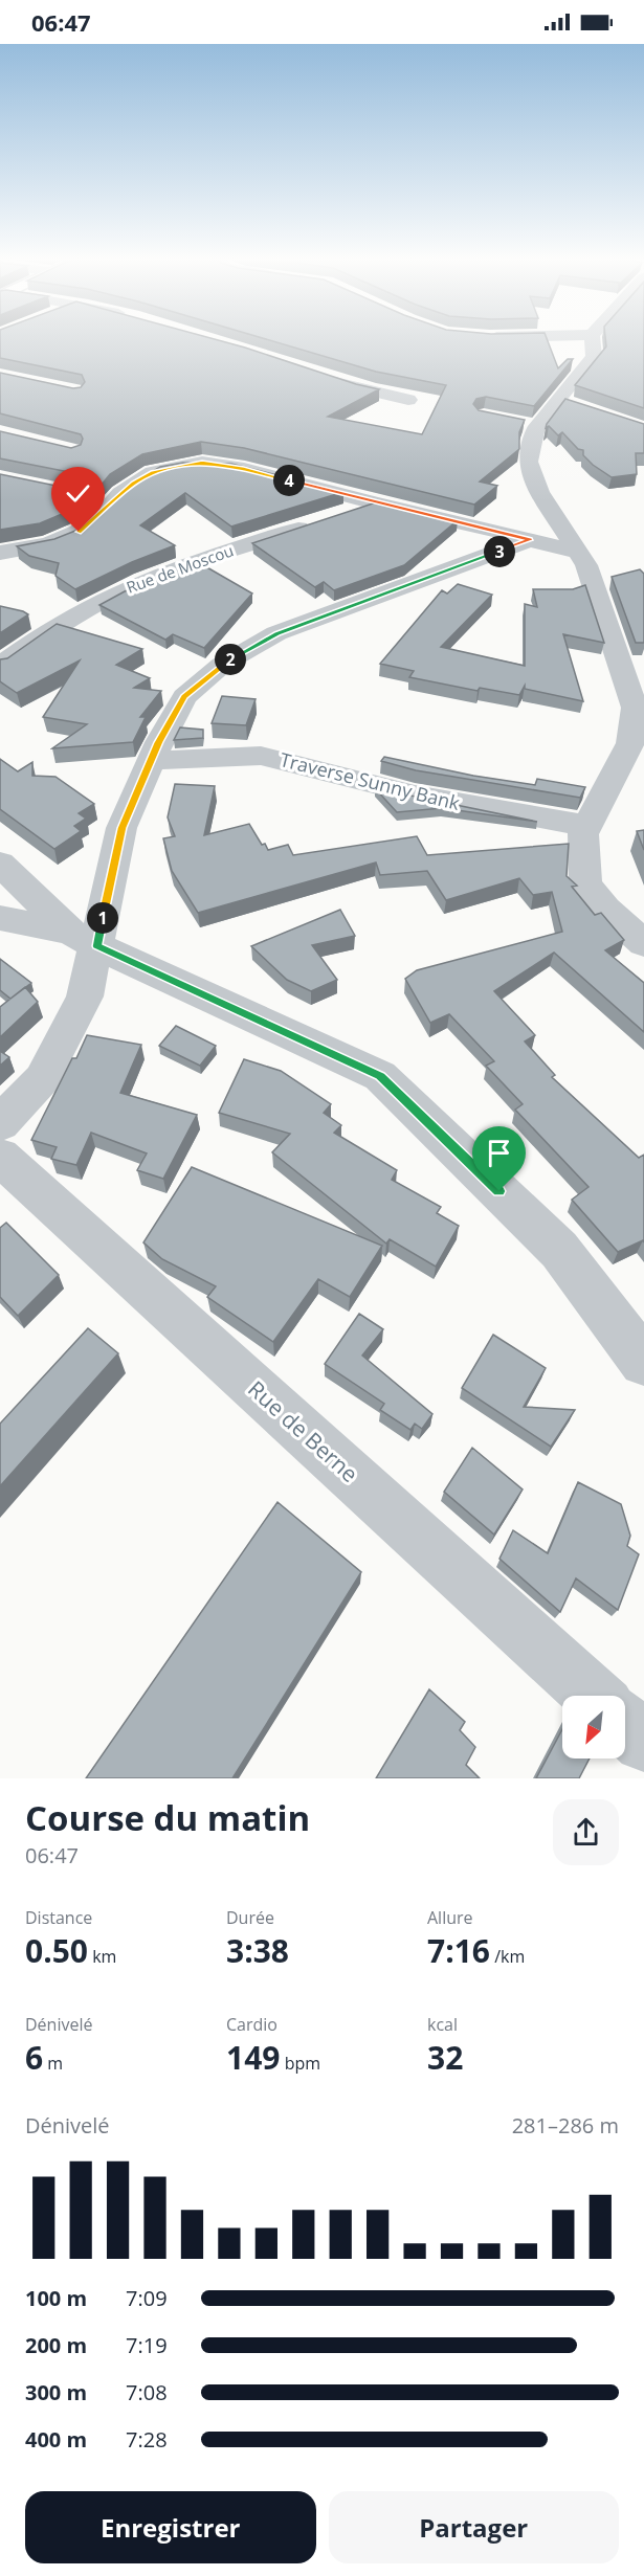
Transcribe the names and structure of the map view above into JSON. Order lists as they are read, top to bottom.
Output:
{
  "streets": {
    "street": ["Rue de Moscou", "Traverse Sunny Bank", "Rue de Berne"]
  },
  "north": "bottom left",
  "page": {
    "status": "06:47",
    "pins": [
      "4",
      "3",
      "2",
      "1"
    ],
    "heading": ["Course du matin", "06:47"],
    "stats": [
      ["Distance", "0.50 km"],
      ["Durée", "3:38"],
      ["Allure", "7:16 /km"],
      ["Dénivelé", "6 m"],
      ["Cardio", "149 bpm"],
      ["kcal", "32"]
    ],
    "chart": ["Dénivelé", "281–286 m"],
    "list": [
      {
        "name": "100 m",
        "note": "7:09"
      },
      {
        "name": "200 m",
        "note": "7:19"
      },
      {
        "name": "300 m",
        "note": "7:08"
      },
      {
        "name": "400 m",
        "note": "7:28"
      }
    ],
    "buttons": ["Enregistrer", "Partager"]
  }
}
